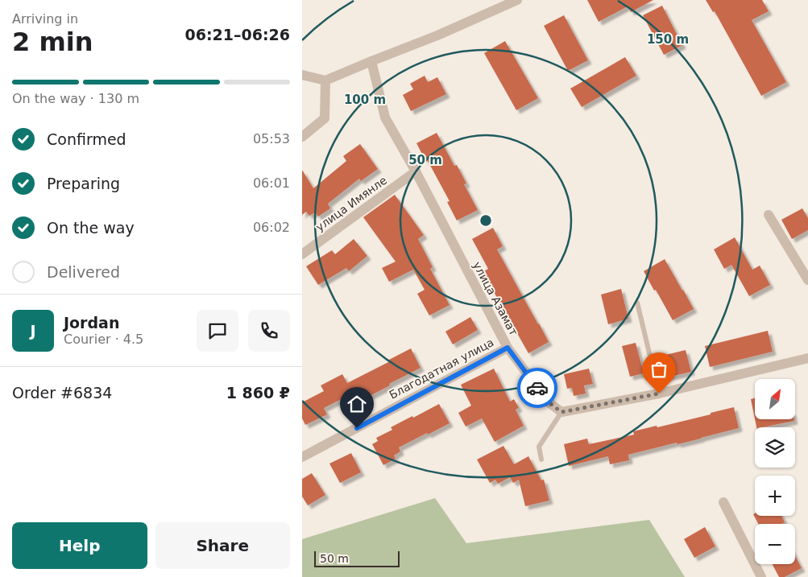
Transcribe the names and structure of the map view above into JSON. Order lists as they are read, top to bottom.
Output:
{
  "streets": {
    "street": ["улица Имянле", "улица Азамат", "Благодатная улица"]
  },
  "crossings": [
    ["улица Имянле", "улица Азамат"],
    ["улица Азамат", "Благодатная улица"]
  ],
  "scale_bar": "50 m",
  "north": "top right",
  "page": {
    "heading": ["2 min", "Arriving in", "06:21–06:26"],
    "panel": [
      "Jordan",
      "Courier · 4.5",
      "Order #6834",
      "1 860 ₽"
    ],
    "bar": "On the way · 130 m",
    "list": [
      ["Confirmed", "05:53"],
      ["Preparing", "06:01"],
      ["On the way", "06:02"],
      "Delivered"
    ],
    "round": "J",
    "map_buttons": ["+", "−"],
    "buttons": ["Help", "Share"],
    "scale": "50 m"
  },
  "rings": ["150 m", "100 m", "50 m"]
}
